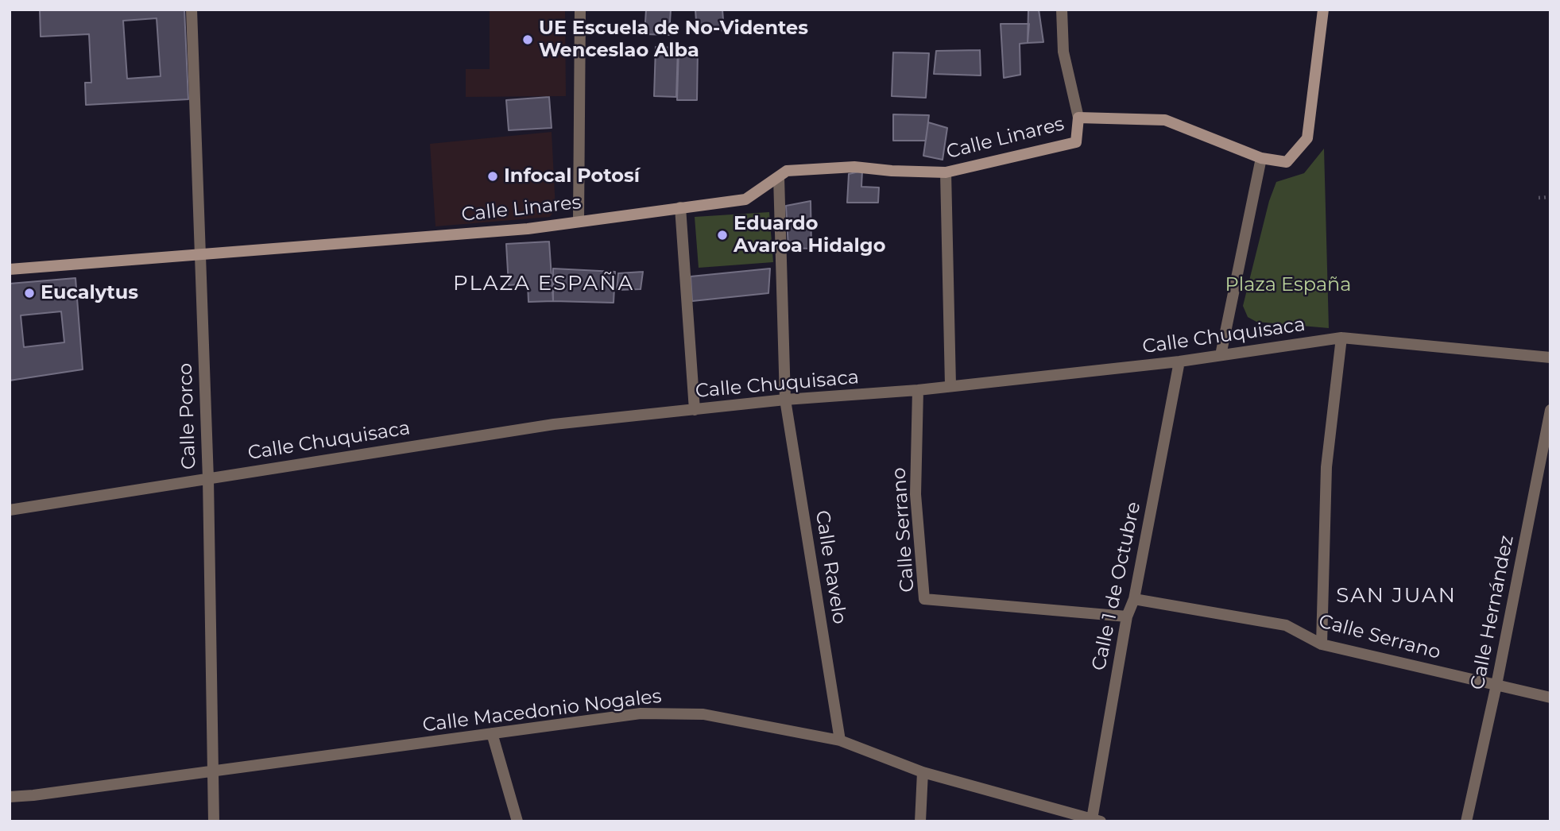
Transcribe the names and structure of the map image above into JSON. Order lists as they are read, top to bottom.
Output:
{
  "streets": {
    "main road": ["Calle Linares"],
    "street": [
      "Calle Chuquisaca",
      "Calle Porco",
      "Calle Serrano",
      "Calle Ravelo",
      "Calle 1 de Octubre",
      "Calle Hernández",
      "Calle Macedonio Nogales"
    ]
  },
  "crossings": [
    ["Calle Linares", "Calle Porco"],
    ["Calle Linares", "Calle Ravelo"],
    ["Calle Chuquisaca", "Calle Porco"],
    ["Calle Chuquisaca", "Calle Serrano"],
    ["Calle Chuquisaca", "Calle Ravelo"],
    ["Calle Chuquisaca", "Calle 1 de Octubre"],
    ["Calle Porco", "Calle Macedonio Nogales"],
    ["Calle Serrano", "Calle 1 de Octubre"],
    ["Calle Serrano", "Calle Hernández"],
    ["Calle Ravelo", "Calle Macedonio Nogales"],
    ["Calle 1 de Octubre", "Calle Macedonio Nogales"]
  ],
  "districts": ["PLAZA ESPAÑA", "SAN JUAN"],
  "parks": ["Plaza España"],
  "places": [
    "UE Escuela de No-Videntes Wenceslao Alba",
    "Infocal Potosí",
    "Eduardo Avaroa Hidalgo",
    "Eucalytus"
  ]
}
